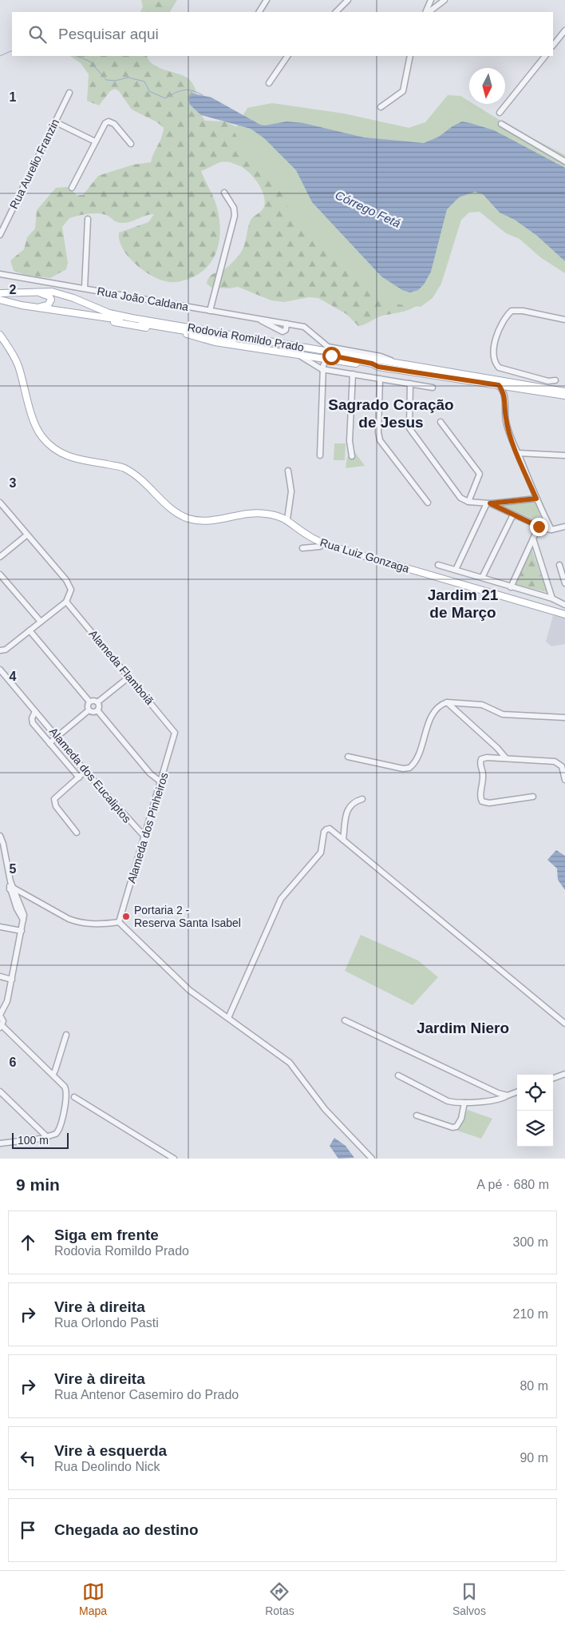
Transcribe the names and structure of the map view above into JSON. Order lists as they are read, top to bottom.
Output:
{
  "streets": {
    "main road": ["Rodovia Romildo Prado", "Rua Luiz Gonzaga"],
    "street": [
      "Rua Aurelio Franzin",
      "Rua João Caldana",
      "Alameda Flamboiã",
      "Alameda dos Eucaliptos",
      "Alameda dos Pinheiros"
    ]
  },
  "crossings": [
    ["Rua João Caldana", "Rodovia Romildo Prado"],
    ["Alameda Flamboiã", "Alameda dos Pinheiros"],
    ["Alameda dos Eucaliptos", "Alameda dos Pinheiros"]
  ],
  "districts": ["Sagrado Coração de Jesus", "Jardim 21 de Março", "Jardim Niero"],
  "water": ["Córrego Fetá"],
  "places": ["Portaria 2 - Reserva Santa Isabel"],
  "scale_bar": "100 m",
  "north": "bottom",
  "page": {
    "search": "Pesquisar aqui",
    "scale": "100 m",
    "heading": ["9 min", "A pé · 680 m"],
    "list": [
      ["Siga em frente", "Rodovia Romildo Prado", "300 m"],
      ["Vire à direita", "Rua Orlondo Pasti", "210 m"],
      ["Vire à direita", "Rua Antenor Casemiro do Prado", "80 m"],
      ["Vire à esquerda", "Rua Deolindo Nick", "90 m"],
      "Chegada ao destino"
    ],
    "nav": ["Mapa", "Rotas", "Salvos"]
  },
  "grid": {
    "rows": [
      "1",
      "2",
      "3",
      "4",
      "5",
      "6"
    ]
  }
}
